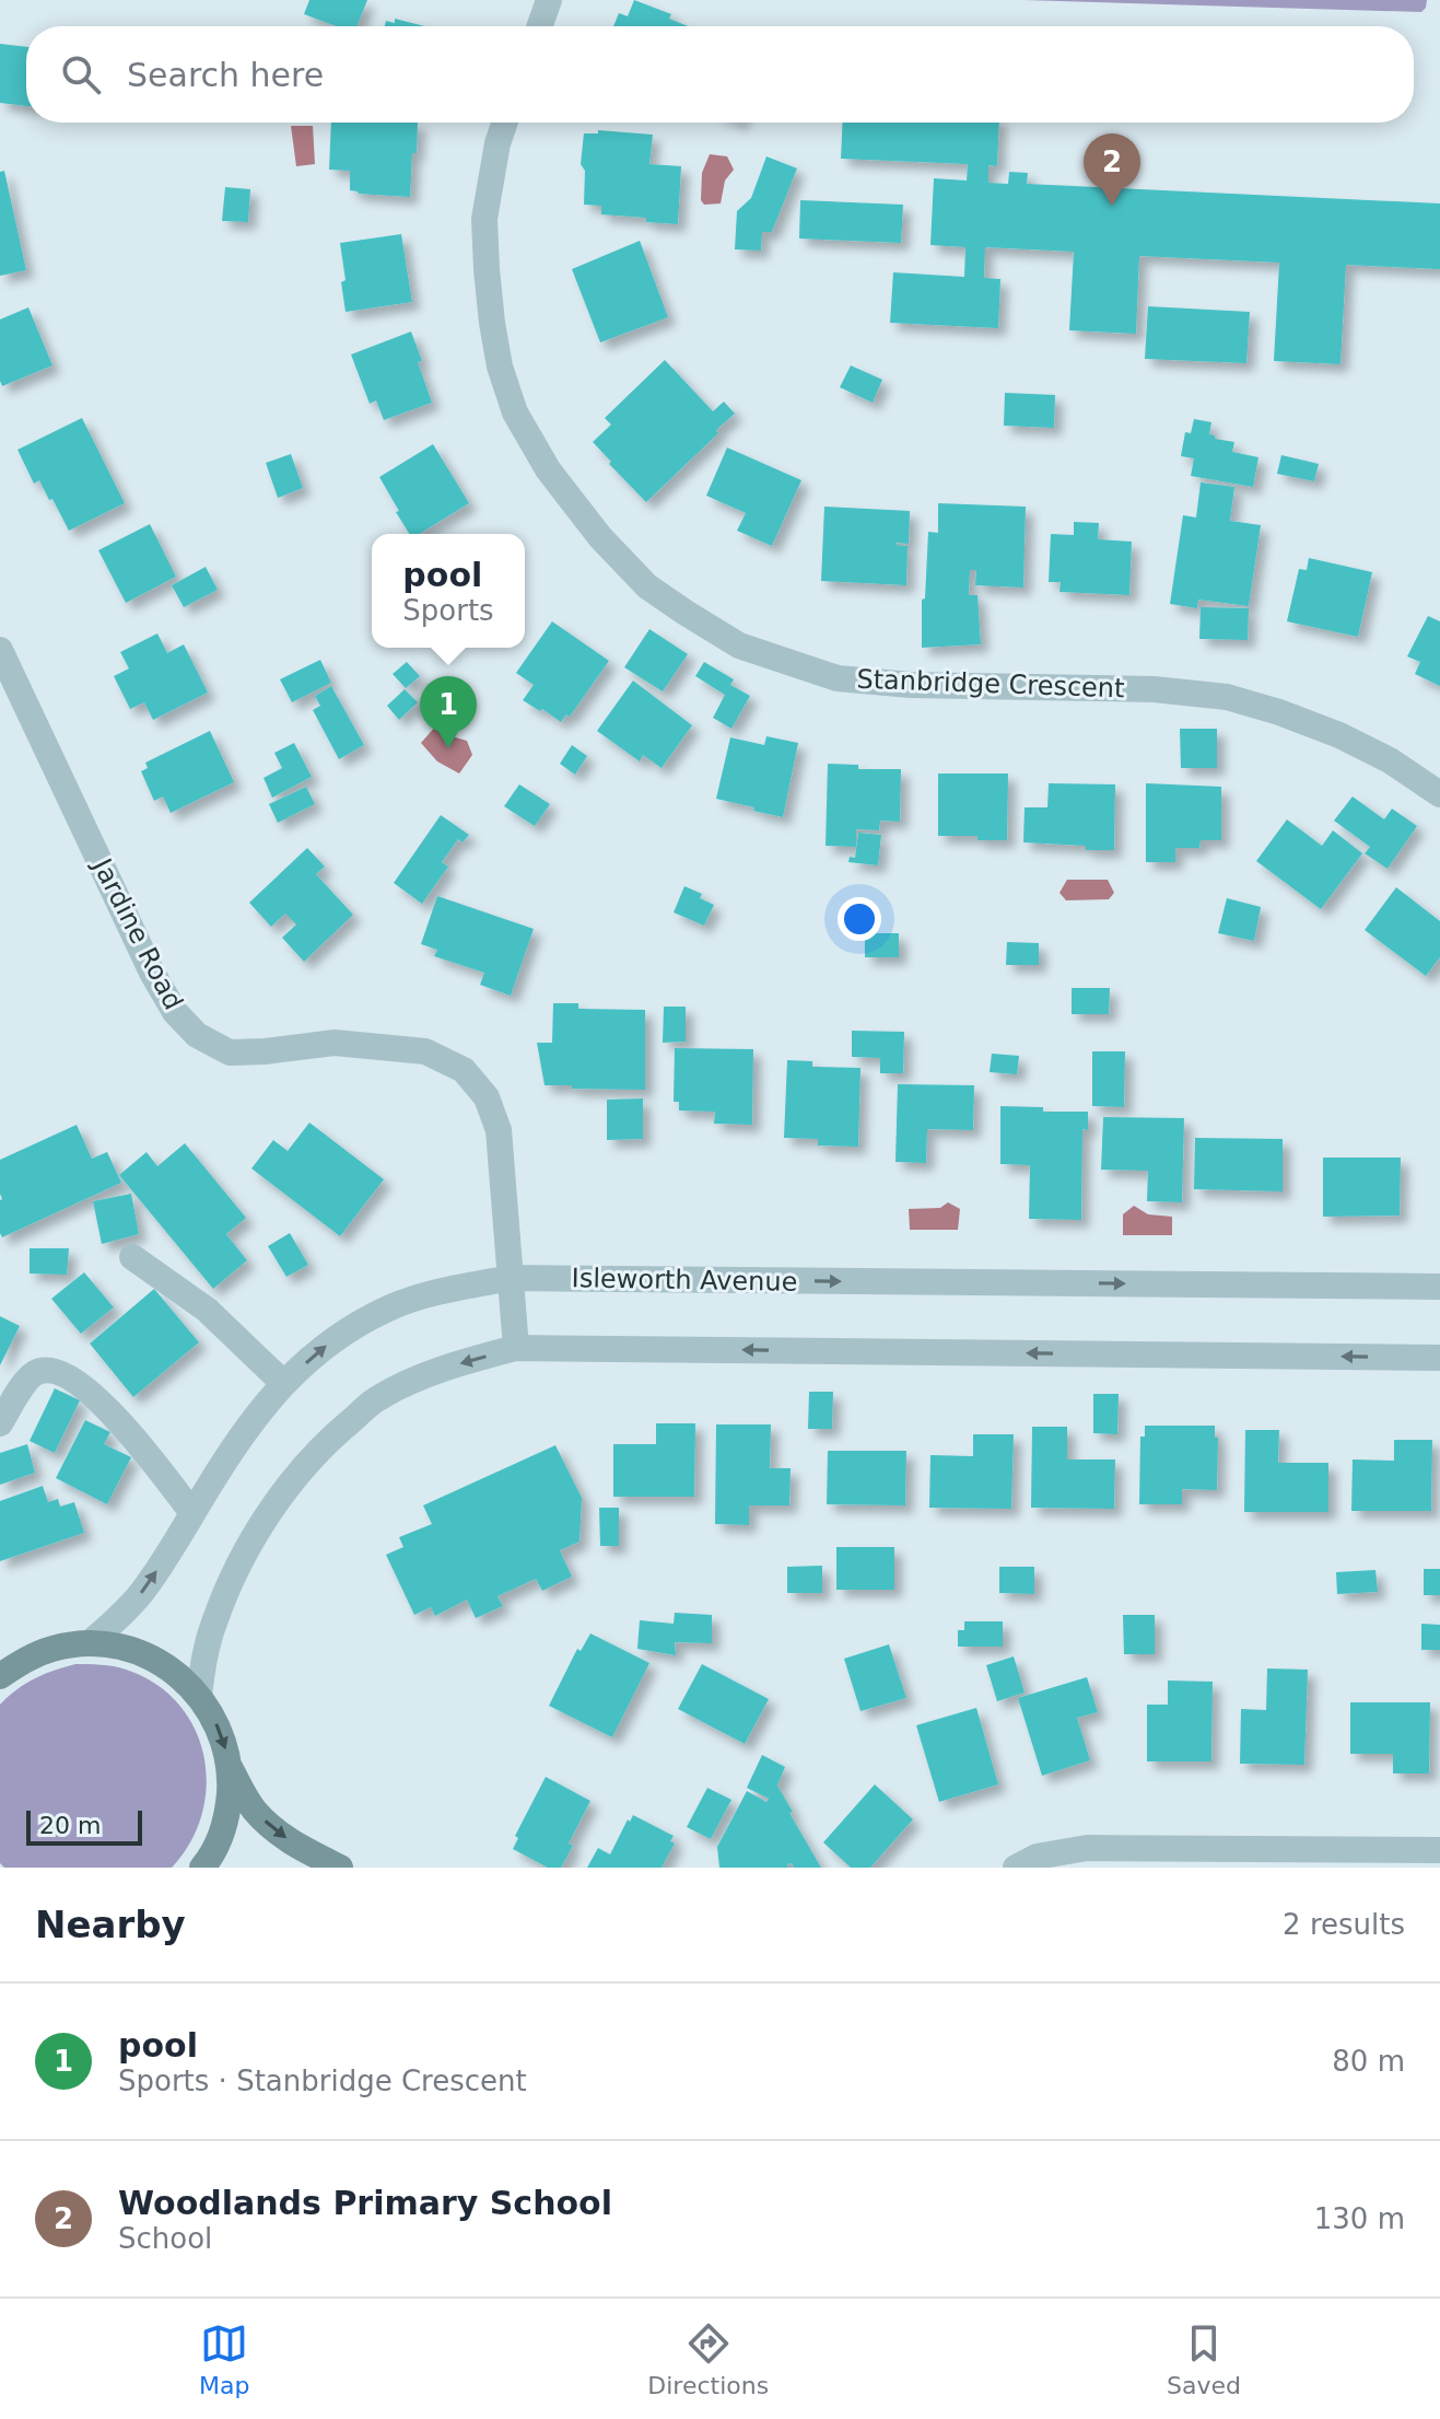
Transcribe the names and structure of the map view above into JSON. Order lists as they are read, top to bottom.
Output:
{
  "streets": {
    "street": ["Stanbridge Crescent", "Jardine Road", "Isleworth Avenue"]
  },
  "crossings": [
    ["Jardine Road", "Isleworth Avenue"]
  ],
  "scale_bar": "20 m",
  "page": {
    "search": "Search here",
    "pins": ["2", "1"],
    "popup": ["pool", "Sports"],
    "scale": "20 m",
    "heading": ["Nearby", "2 results"],
    "list": [
      {
        "mark": "1",
        "name": "pool",
        "note": "Sports · Stanbridge Crescent",
        "value": "80 m"
      },
      {
        "mark": "2",
        "name": "Woodlands Primary School",
        "note": "School",
        "value": "130 m"
      }
    ],
    "nav": ["Map", "Directions", "Saved"]
  }
}
